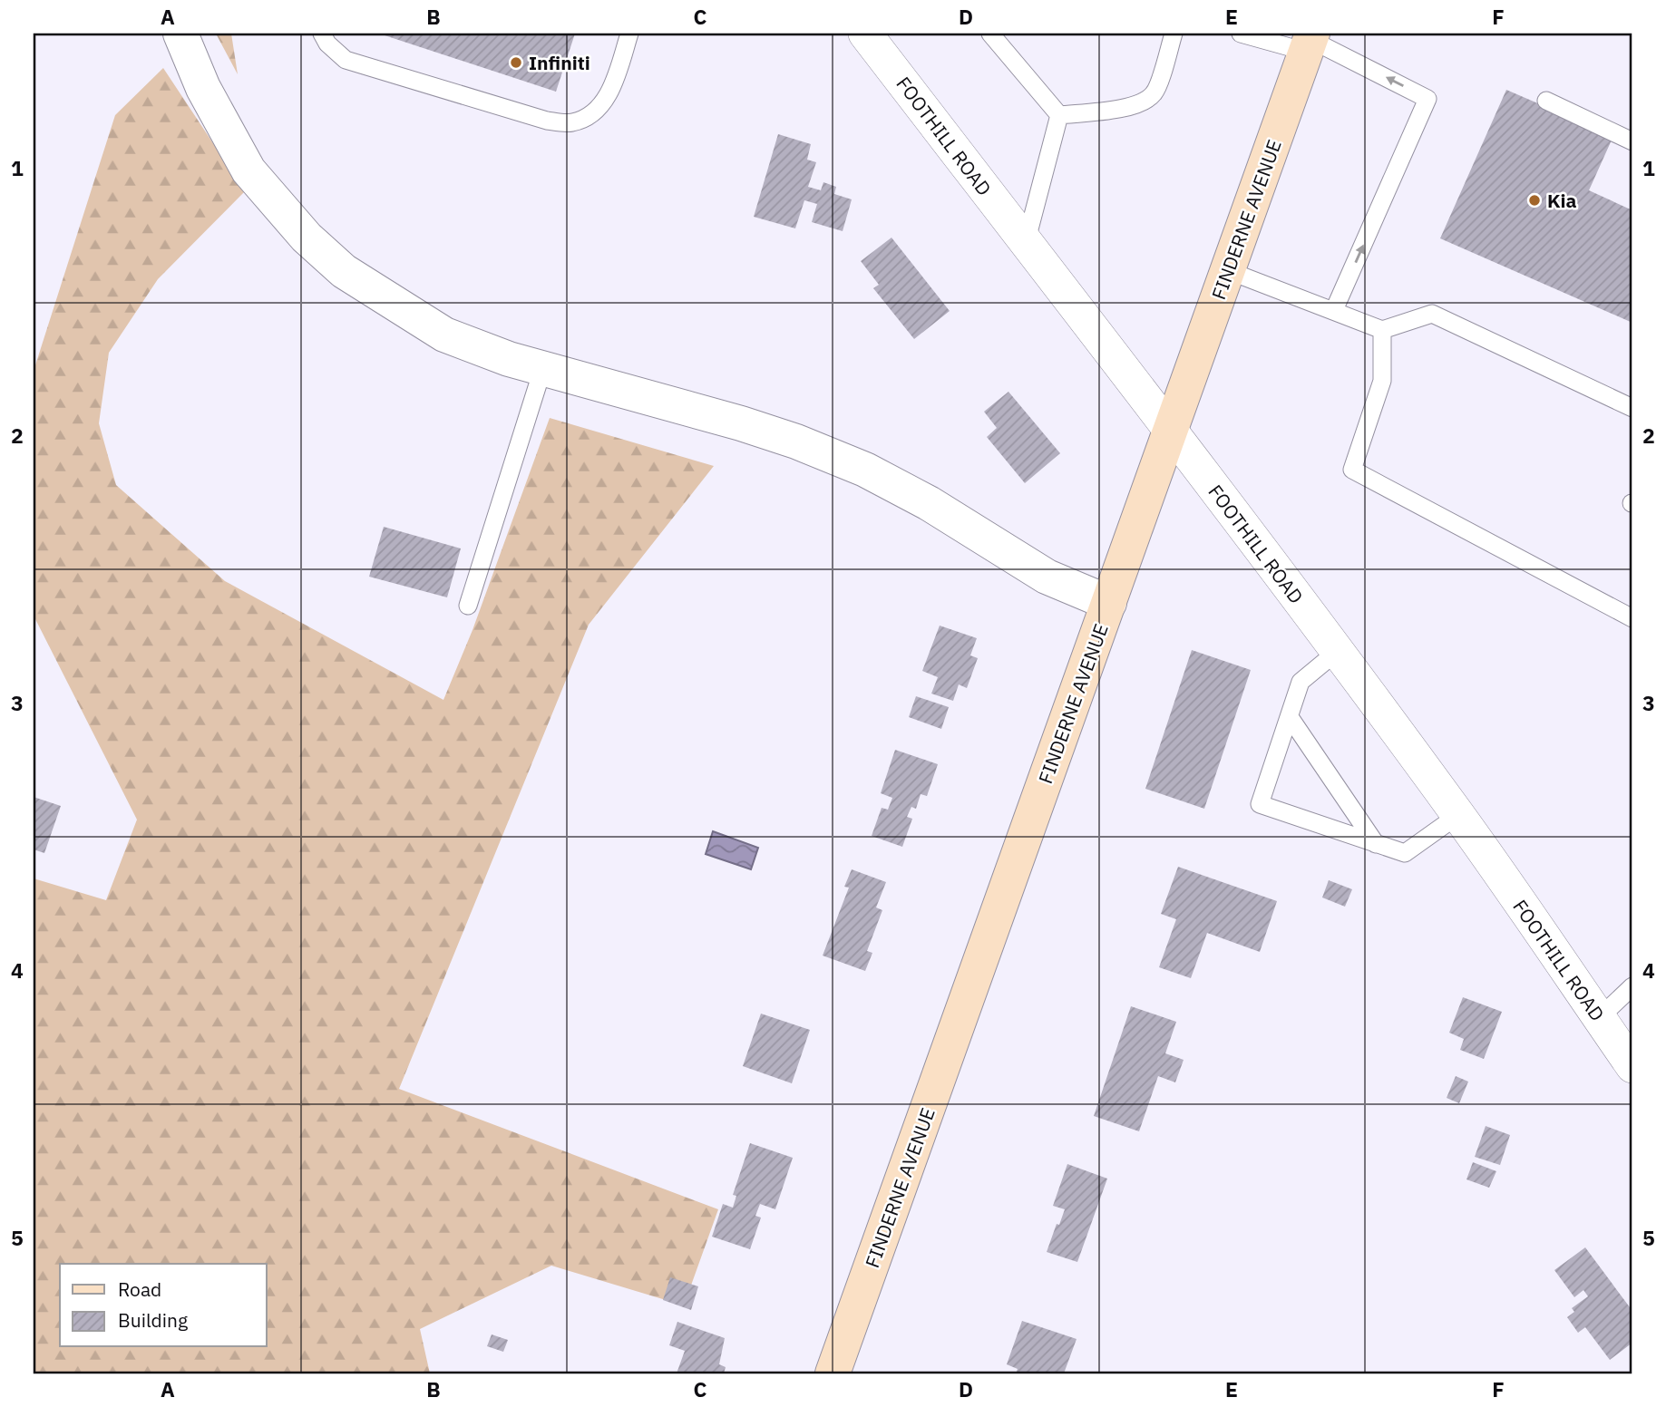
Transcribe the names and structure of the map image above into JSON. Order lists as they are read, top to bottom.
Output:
{
  "streets": {
    "main road": ["FINDERNE AVENUE"],
    "street": ["FOOTHILL ROAD"]
  },
  "crossings": [
    ["FOOTHILL ROAD", "FINDERNE AVENUE"]
  ],
  "places": ["Infiniti", "Kia"],
  "legend": ["Road", "Building"],
  "grid": {
    "columns": [
      "A",
      "B",
      "C",
      "D",
      "E",
      "F"
    ],
    "rows": [
      "1",
      "2",
      "3",
      "4",
      "5"
    ]
  }
}
